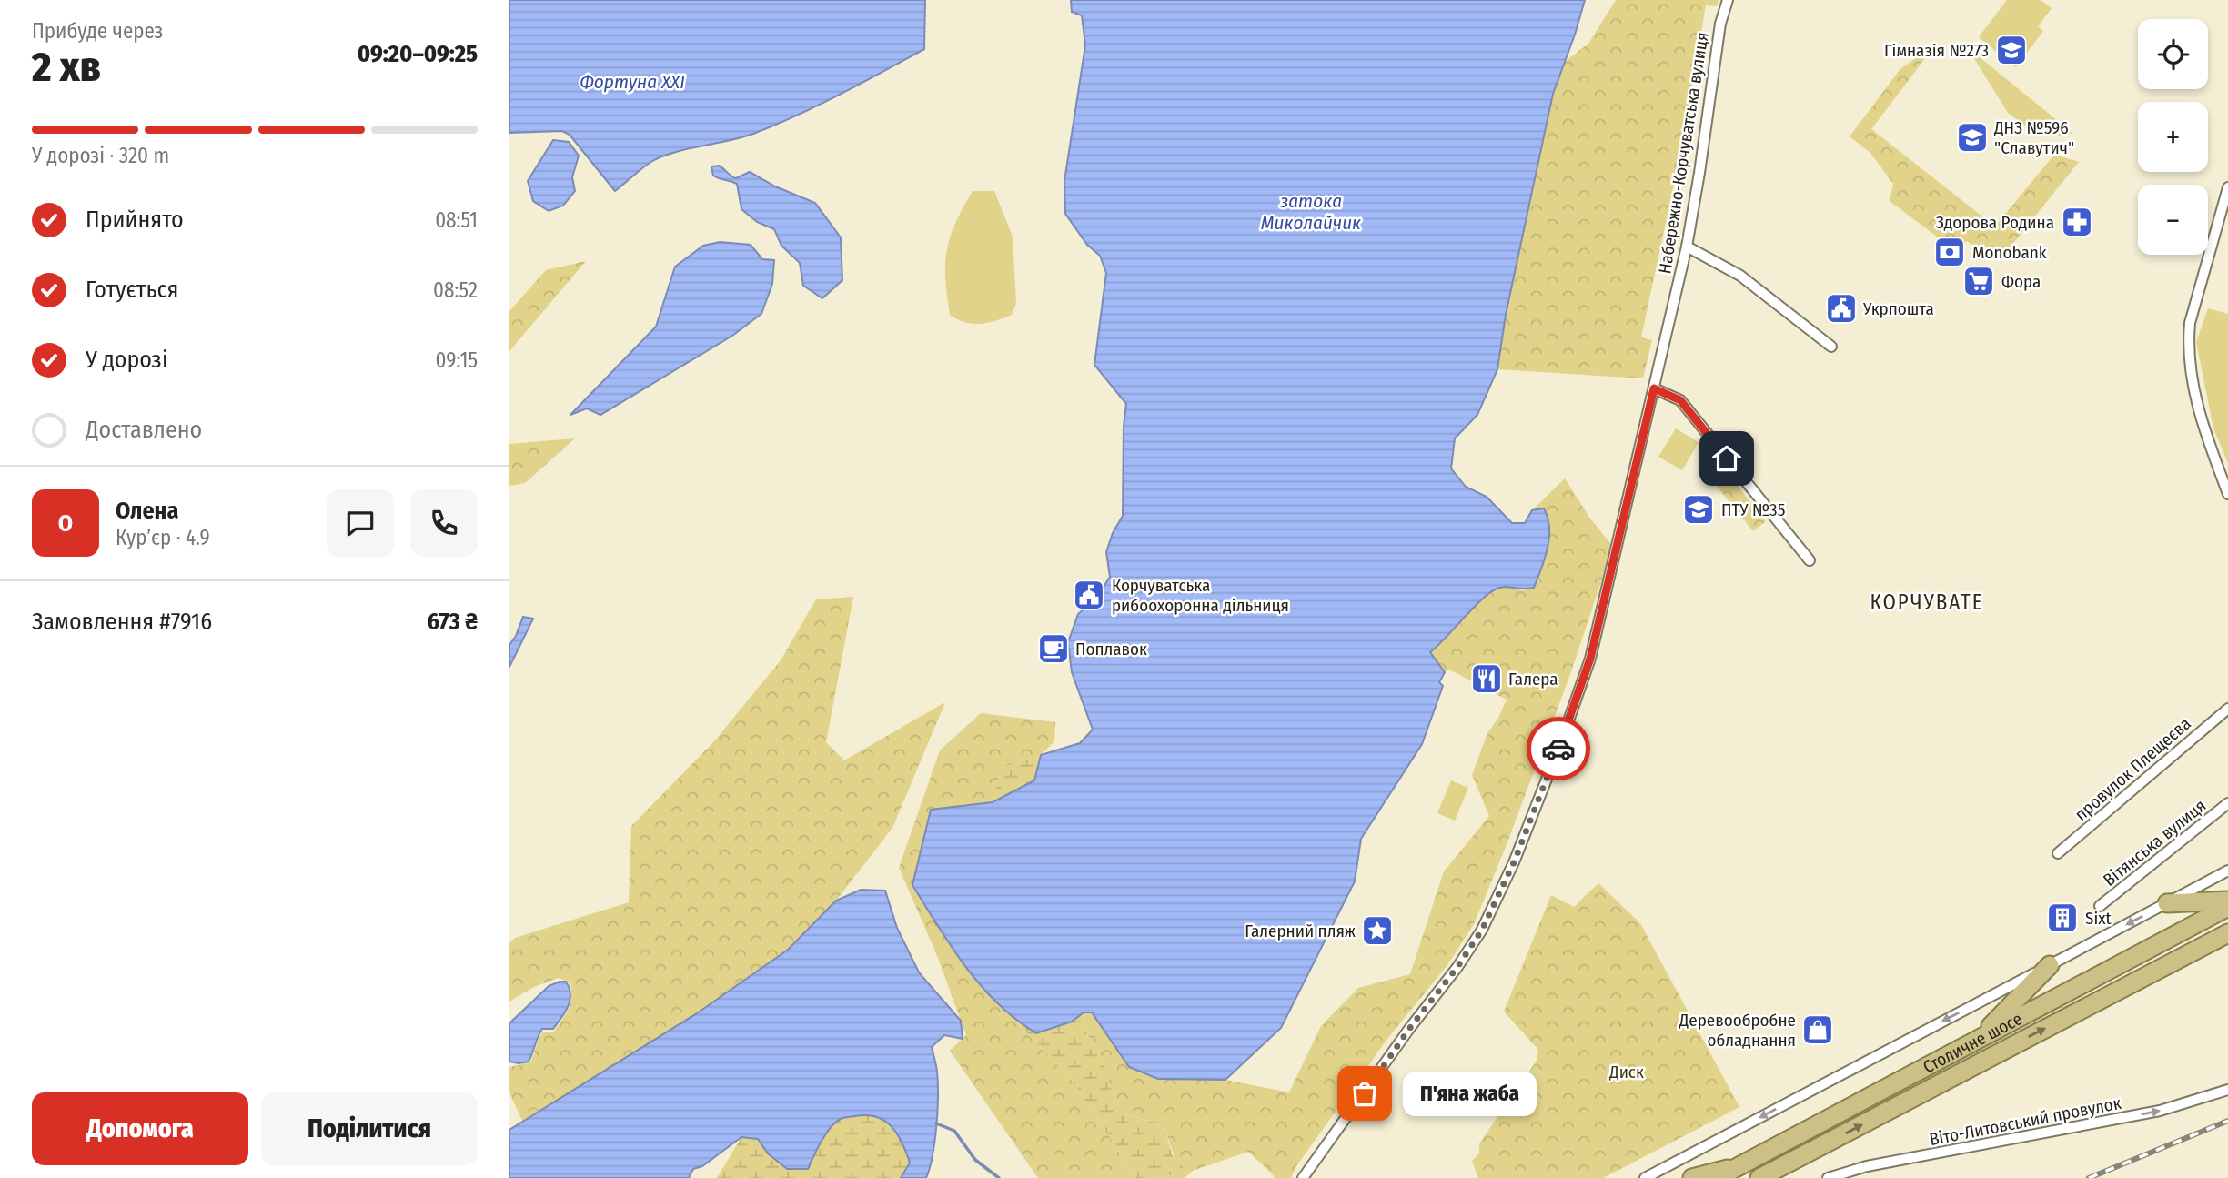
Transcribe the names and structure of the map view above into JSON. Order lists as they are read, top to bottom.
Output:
{
  "streets": {
    "highway": ["Столичне шосе"],
    "street": [
      "Набережно-Корчуватська вулиця",
      "провулок Плещеєва",
      "Вітянська вулиця",
      "Віто-Литовський провулок"
    ]
  },
  "one_way": ["Віто-Литовський провулок"],
  "districts": ["КОРЧУВАТЕ"],
  "water": ["Фортуна XXI", "затока Миколайчик"],
  "parks": ["Диск"],
  "places": {
    "school or university": ["Гімназія №273", "ДНЗ №596 \"Славутич\"", "ПТУ №35"],
    "pharmacy": ["Здорова Родина"],
    "bank": ["Monobank"],
    "supermarket": ["Фора"],
    "public building": ["Укрпошта", "Корчуватська рибоохоронна дільниця"],
    "cafe": ["Поплавок"],
    "restaurant": ["Галера"],
    "building": ["Sixt"],
    "place": ["Галерний пляж"],
    "shop": ["Деревообробне обладнання"],
    "other": ["П'яна жаба"]
  },
  "page": {
    "heading": ["2 хв", "Прибуде через", "09:20–09:25"],
    "panel": [
      "Олена",
      "Кур’єр · 4.9",
      "Замовлення #7916",
      "673 ₴"
    ],
    "map_buttons": ["+", "−"],
    "bar": "У дорозі · 320 m",
    "list": [
      ["Прийнято", "08:51"],
      ["Готується", "08:52"],
      ["У дорозі", "09:15"],
      "Доставлено"
    ],
    "round": "О",
    "bubble": "П'яна жаба",
    "buttons": ["Допомога", "Поділитися"]
  }
}
